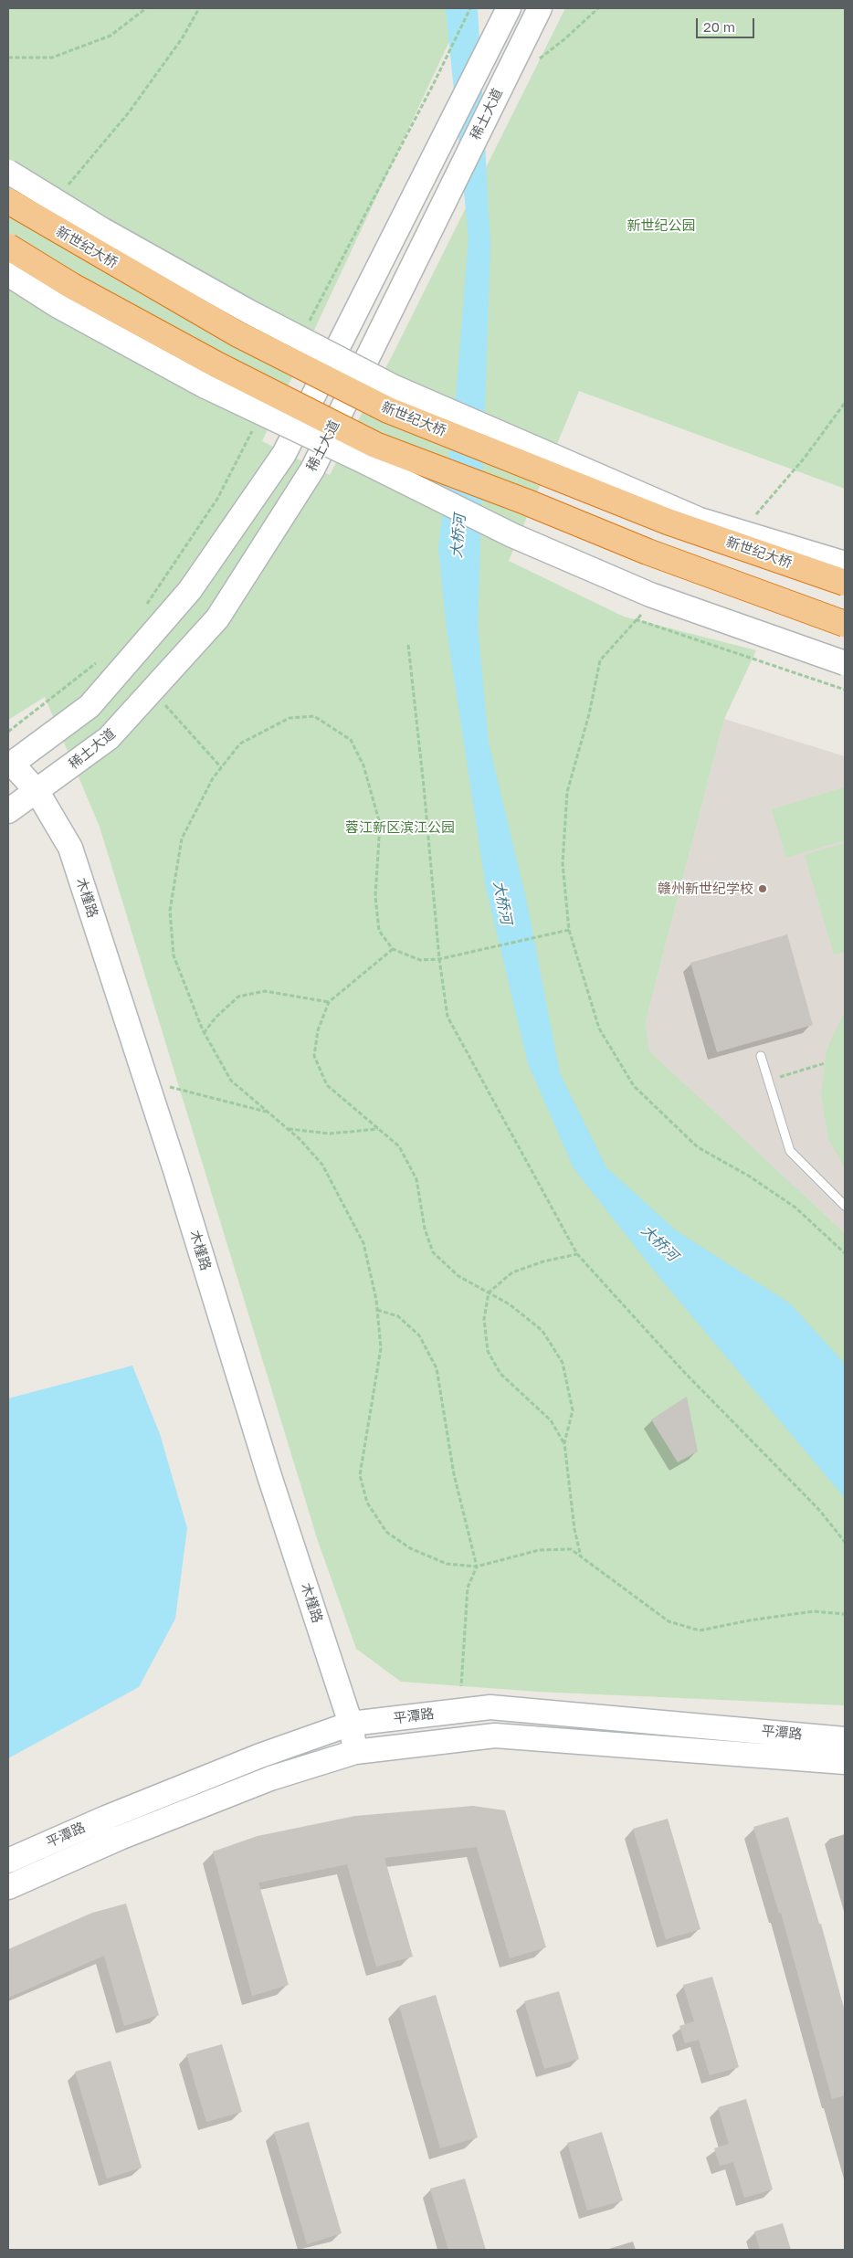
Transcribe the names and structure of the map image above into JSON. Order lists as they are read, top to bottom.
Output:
{
  "streets": {
    "highway": ["新世纪大桥"],
    "street": ["稀土大道", "木槿路", "平潭路"]
  },
  "crossings": [
    ["稀土大道", "木槿路"],
    ["木槿路", "平潭路"]
  ],
  "water": ["大桥河"],
  "parks": ["新世纪公园", "蓉江新区滨江公园"],
  "places": ["赣州新世纪学校"],
  "scale_bar": "20 m"
}
